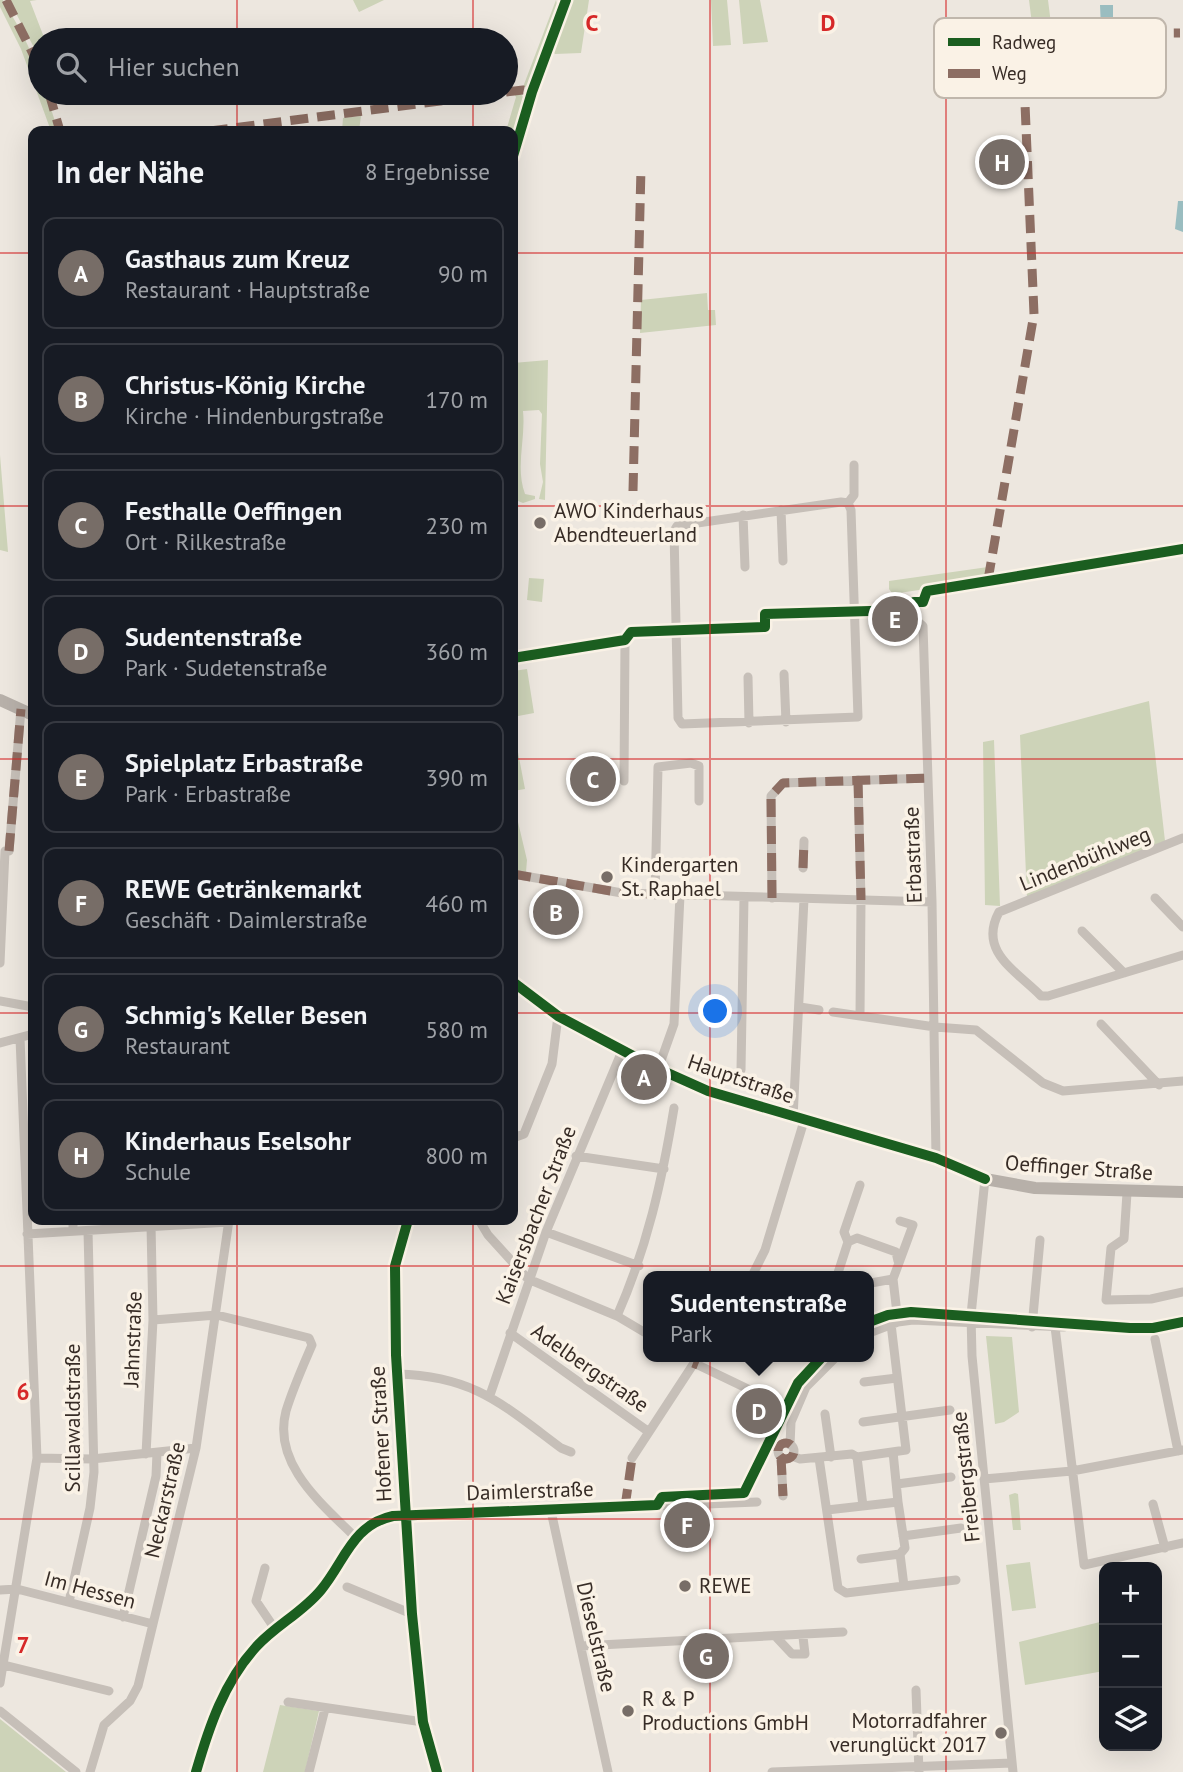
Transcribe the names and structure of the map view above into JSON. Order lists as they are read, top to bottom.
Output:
{
  "streets": {
    "street": [
      "Erbastraße",
      "Lindenbühlweg",
      "Hauptstraße",
      "Oeffinger Straße",
      "Kaisersbacher Straße",
      "Jahnstraße",
      "Adelbergstraße",
      "Scillawaldstraße",
      "Hofener Straße",
      "Freibergstraße",
      "Daimlerstraße",
      "Neckarstraße",
      "Im Hessen",
      "Dieselstraße"
    ]
  },
  "crossings": [
    ["Erbastraße", "Hauptstraße"],
    ["Erbastraße", "Oeffinger Straße"],
    ["Hauptstraße", "Oeffinger Straße"],
    ["Hauptstraße", "Kaisersbacher Straße"],
    ["Oeffinger Straße", "Freibergstraße"],
    ["Kaisersbacher Straße", "Adelbergstraße"],
    ["Jahnstraße", "Im Hessen"],
    ["Scillawaldstraße", "Im Hessen"],
    ["Hofener Straße", "Daimlerstraße"],
    ["Daimlerstraße", "Dieselstraße"],
    ["Neckarstraße", "Im Hessen"]
  ],
  "places": [
    "AWO Kinderhaus Abendteuerland",
    "Kindergarten St. Raphael",
    "REWE",
    "R & P Productions GmbH",
    "Motorradfahrer verunglückt 2017"
  ],
  "legend": ["Radweg", "Weg"],
  "page": {
    "search": "Hier suchen",
    "heading": ["In der Nähe", "8 Ergebnisse"],
    "pins": [
      "H",
      "E",
      "C",
      "B",
      "A",
      "D",
      "F",
      "G"
    ],
    "list": [
      {
        "mark": "A",
        "name": "Gasthaus zum Kreuz",
        "note": "Restaurant · Hauptstraße",
        "value": "90 m"
      },
      {
        "mark": "B",
        "name": "Christus-König Kirche",
        "note": "Kirche · Hindenburgstraße",
        "value": "170 m"
      },
      {
        "mark": "C",
        "name": "Festhalle Oeffingen",
        "note": "Ort · Rilkestraße",
        "value": "230 m"
      },
      {
        "mark": "D",
        "name": "Sudentenstraße",
        "note": "Park · Sudetenstraße",
        "value": "360 m"
      },
      {
        "mark": "E",
        "name": "Spielplatz Erbastraße",
        "note": "Park · Erbastraße",
        "value": "390 m"
      },
      {
        "mark": "F",
        "name": "REWE Getränkemarkt",
        "note": "Geschäft · Daimlerstraße",
        "value": "460 m"
      },
      {
        "mark": "G",
        "name": "Schmig's Keller Besen",
        "note": "Restaurant",
        "value": "580 m"
      },
      {
        "mark": "H",
        "name": "Kinderhaus Eselsohr",
        "note": "Schule",
        "value": "800 m"
      }
    ],
    "popup": ["Sudentenstraße", "Park"],
    "map_buttons": ["+", "−"]
  },
  "grid": {
    "columns": ["C", "D"],
    "rows": ["6", "7"]
  }
}
